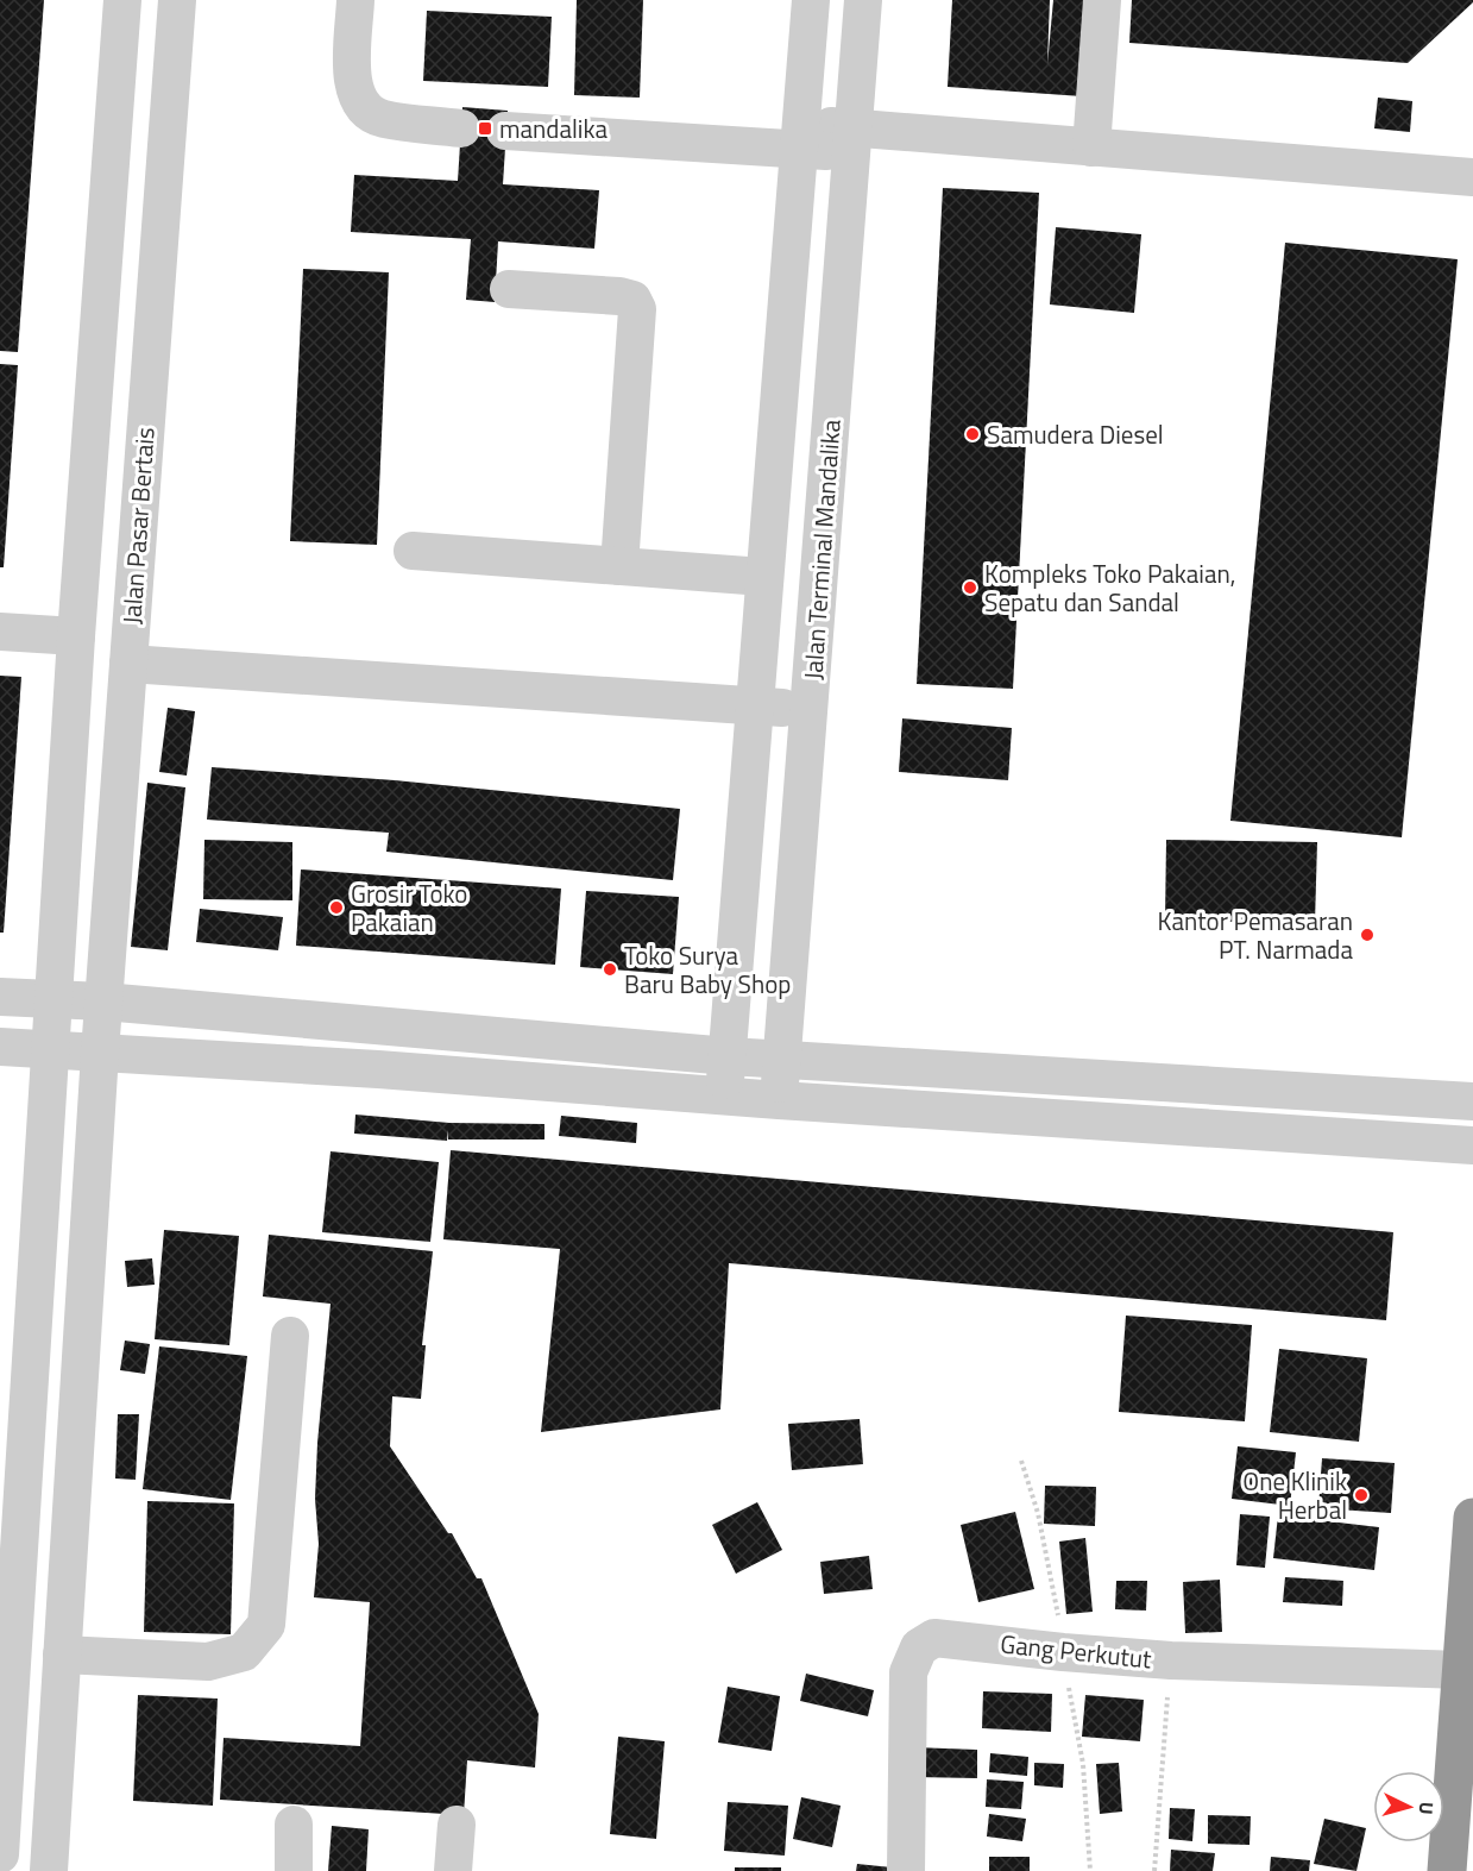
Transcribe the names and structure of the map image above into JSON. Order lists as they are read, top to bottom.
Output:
{
  "streets": {
    "street": ["Jalan Pasar Bertais", "Jalan Terminal Mandalika", "Gang Perkutut"]
  },
  "places": {
    "transit": ["mandalika"],
    "other": [
      "Samudera Diesel",
      "Kompleks Toko Pakaian, Sepatu dan Sandal",
      "Grosir Toko Pakaian",
      "Kantor Pemasaran PT. Narmada",
      "Toko Surya Baru Baby Shop",
      "One Klinik Herbal"
    ]
  },
  "north": "right"
}
